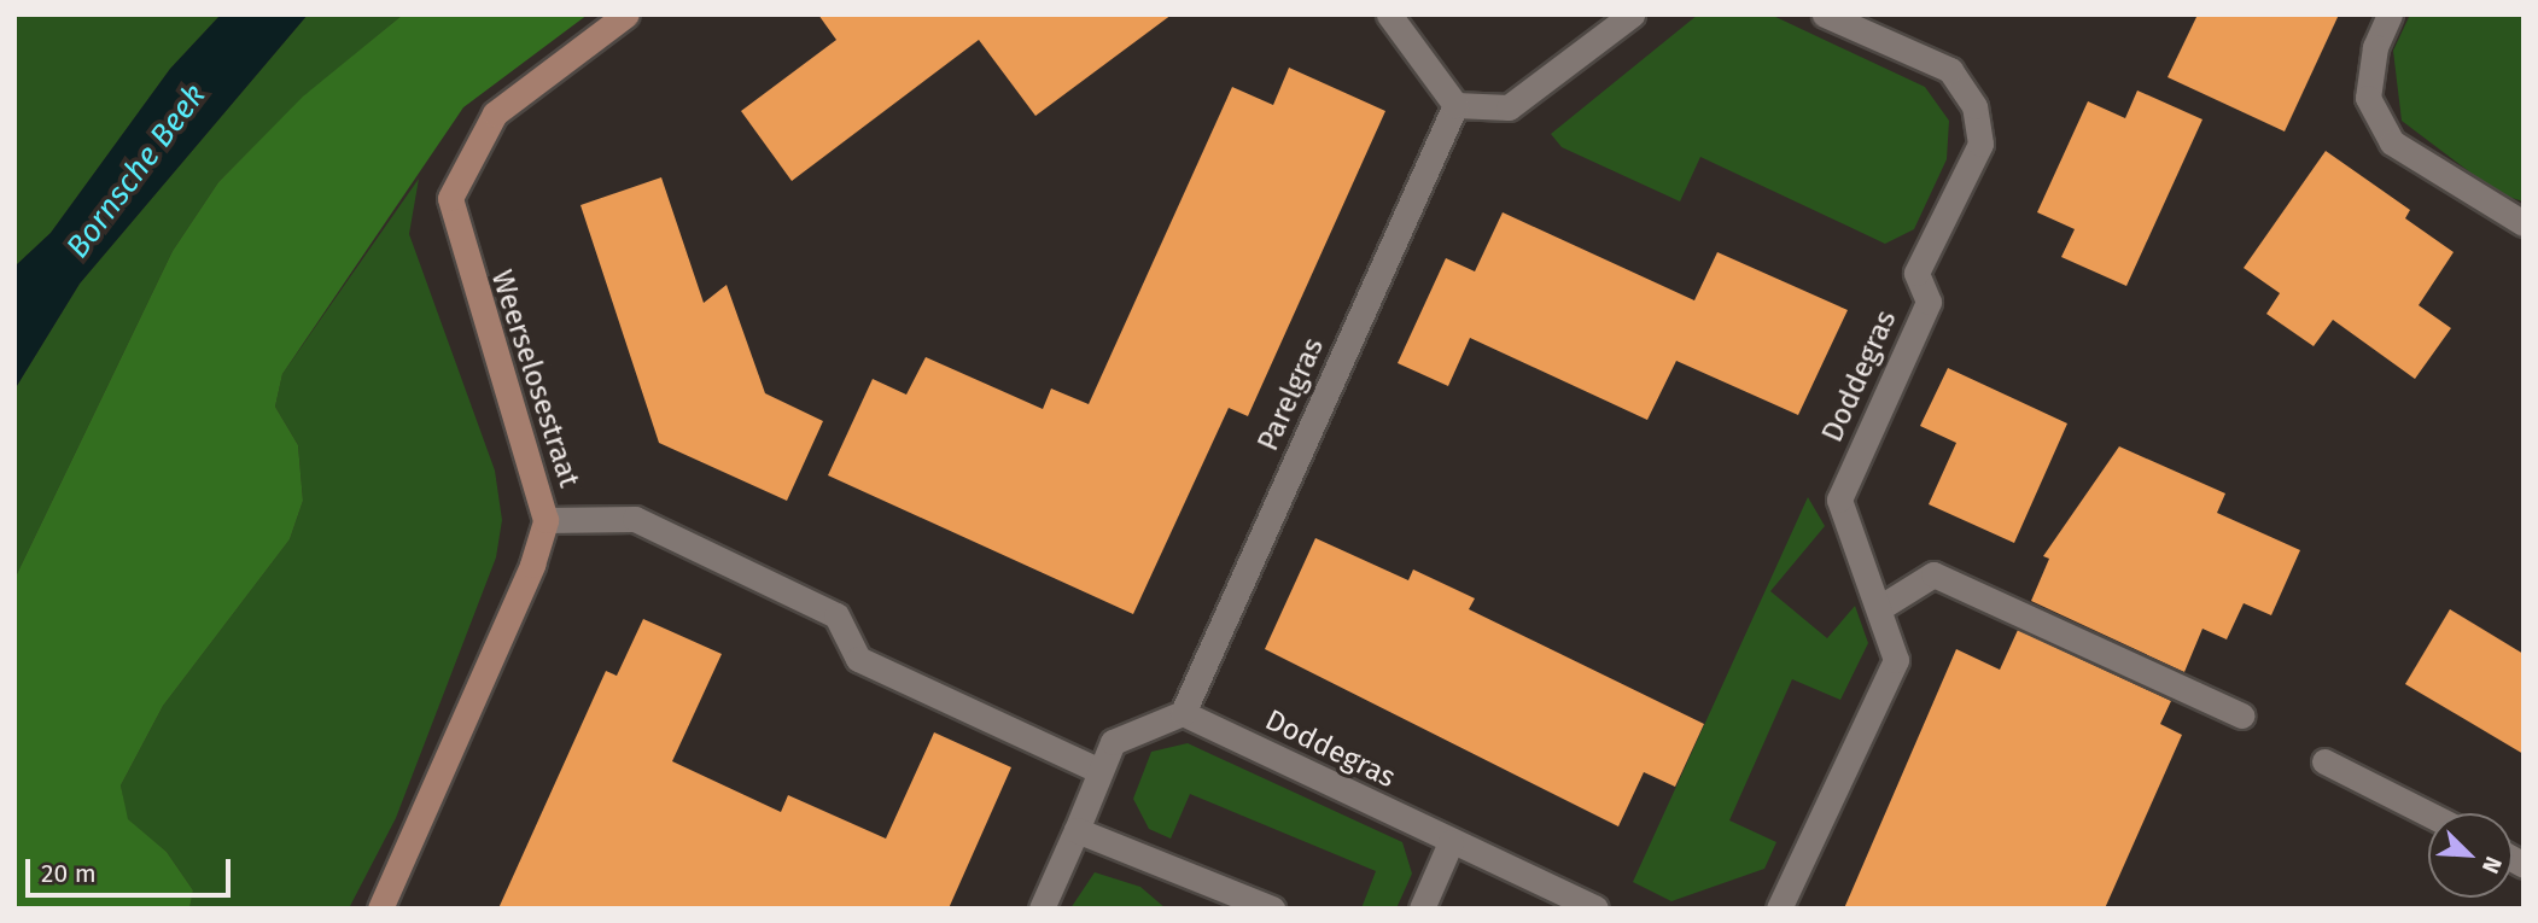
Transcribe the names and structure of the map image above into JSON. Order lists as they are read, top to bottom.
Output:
{
  "streets": {
    "street": ["Doddegras", "Weerselosestraat", "Parelgras"]
  },
  "crossings": [
    ["Doddegras", "Parelgras"]
  ],
  "water": ["Bornsche Beek"],
  "scale_bar": "20 m",
  "north": "bottom right"
}
